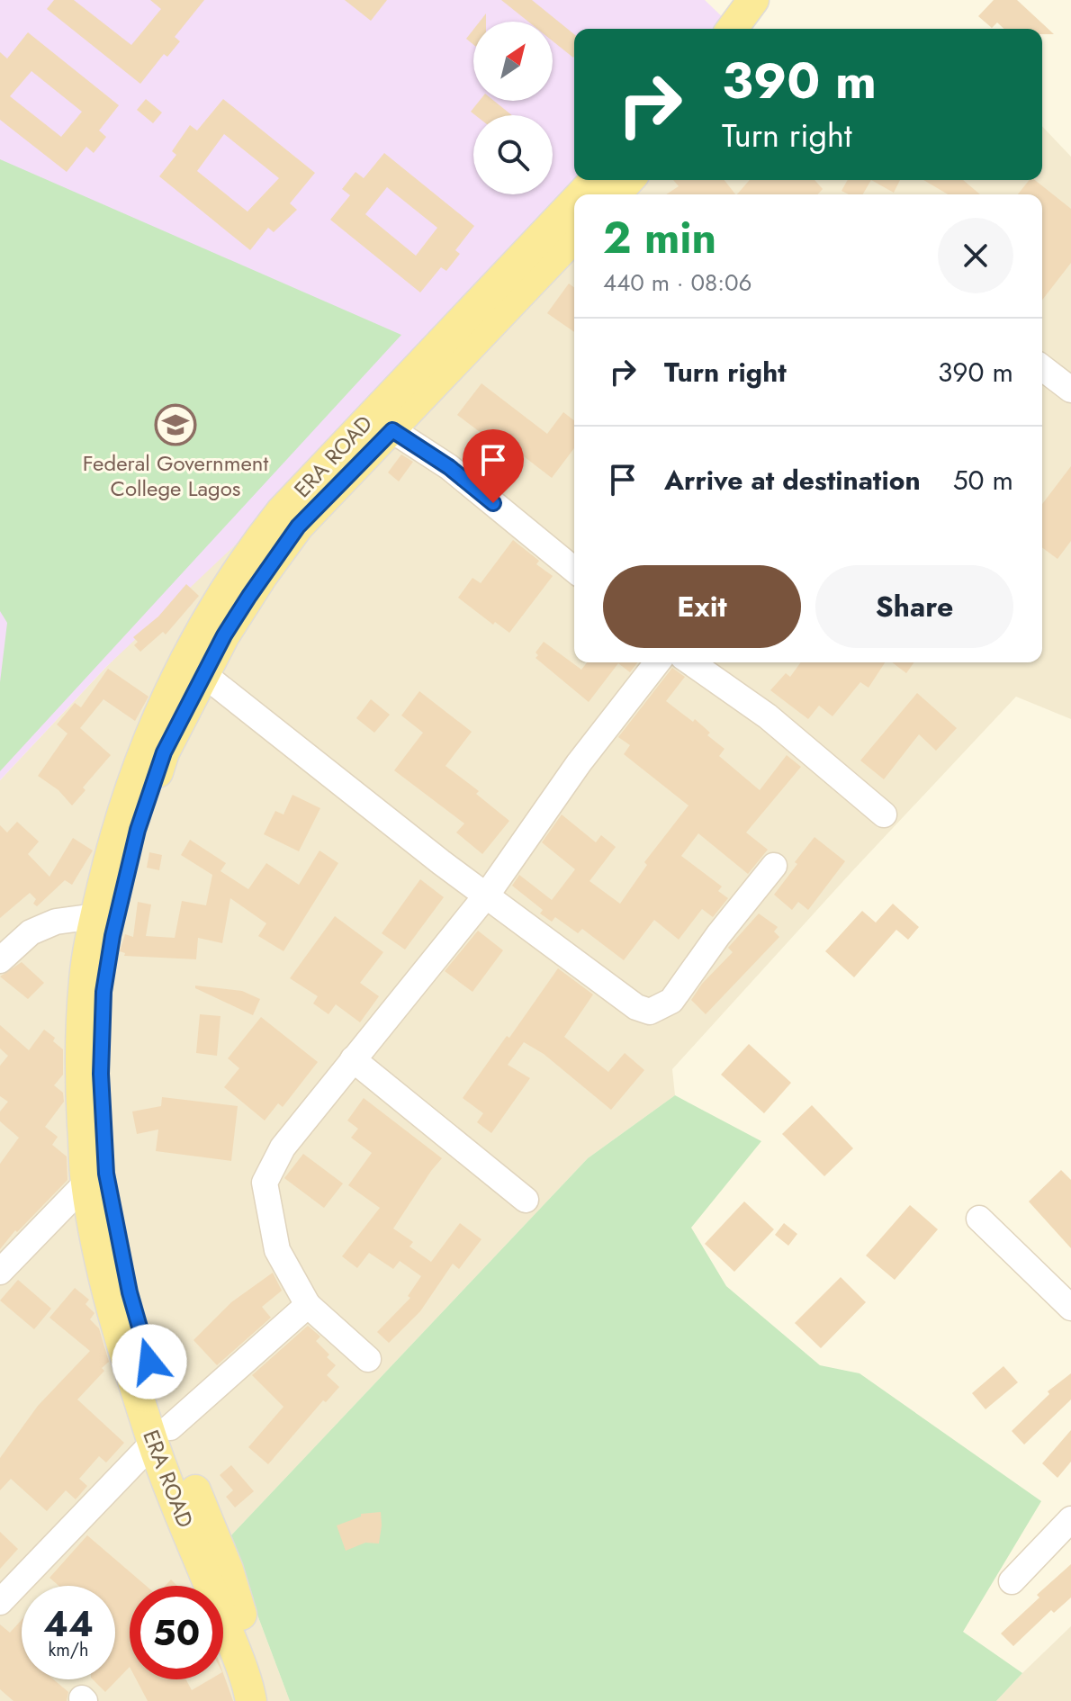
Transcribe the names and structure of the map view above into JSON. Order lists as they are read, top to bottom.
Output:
{
  "streets": {
    "main road": ["ERA ROAD"]
  },
  "places": {
    "school or university": ["Federal Government College Lagos"]
  },
  "north": "top right",
  "page": {
    "turn": ["390 m", "Turn right"],
    "heading": ["2 min", "440 m · 08:06"],
    "list": [
      {
        "name": "Turn right",
        "value": "390 m"
      },
      {
        "name": "Arrive at destination",
        "value": "50 m"
      }
    ],
    "buttons": ["Exit", "Share"],
    "speed": "44 km/h",
    "limit": "50"
  }
}
